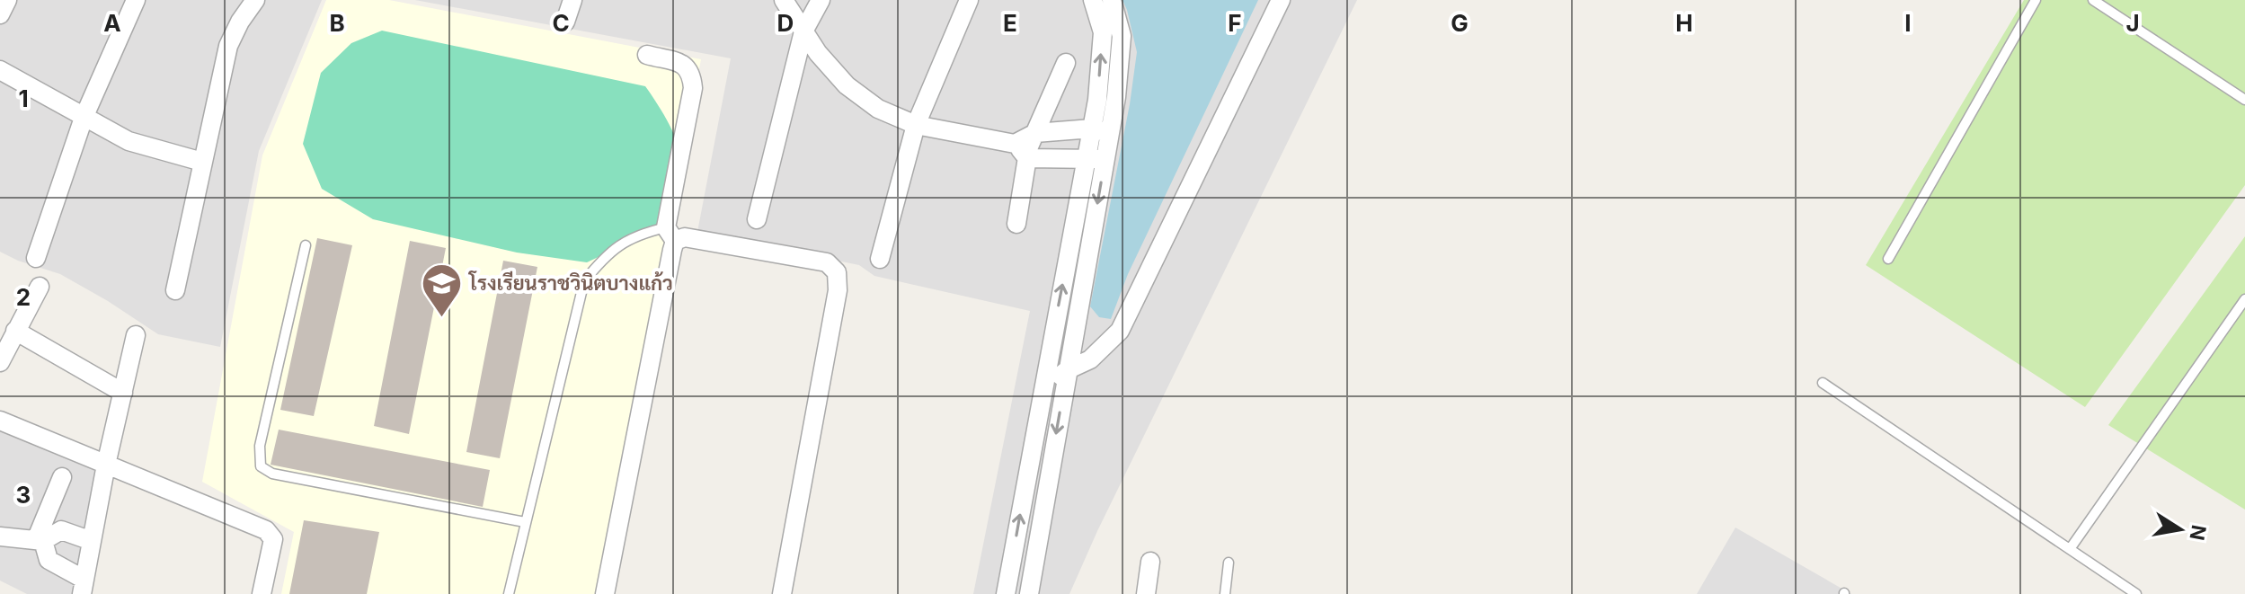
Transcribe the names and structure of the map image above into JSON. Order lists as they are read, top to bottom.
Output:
{
  "places": {
    "school or university": ["โรงเรียนราชวินิตบางแก้ว"]
  },
  "north": "right",
  "grid": {
    "columns": [
      "A",
      "B",
      "C",
      "D",
      "E",
      "F",
      "G",
      "H",
      "I",
      "J"
    ],
    "rows": ["1", "2", "3"]
  }
}
